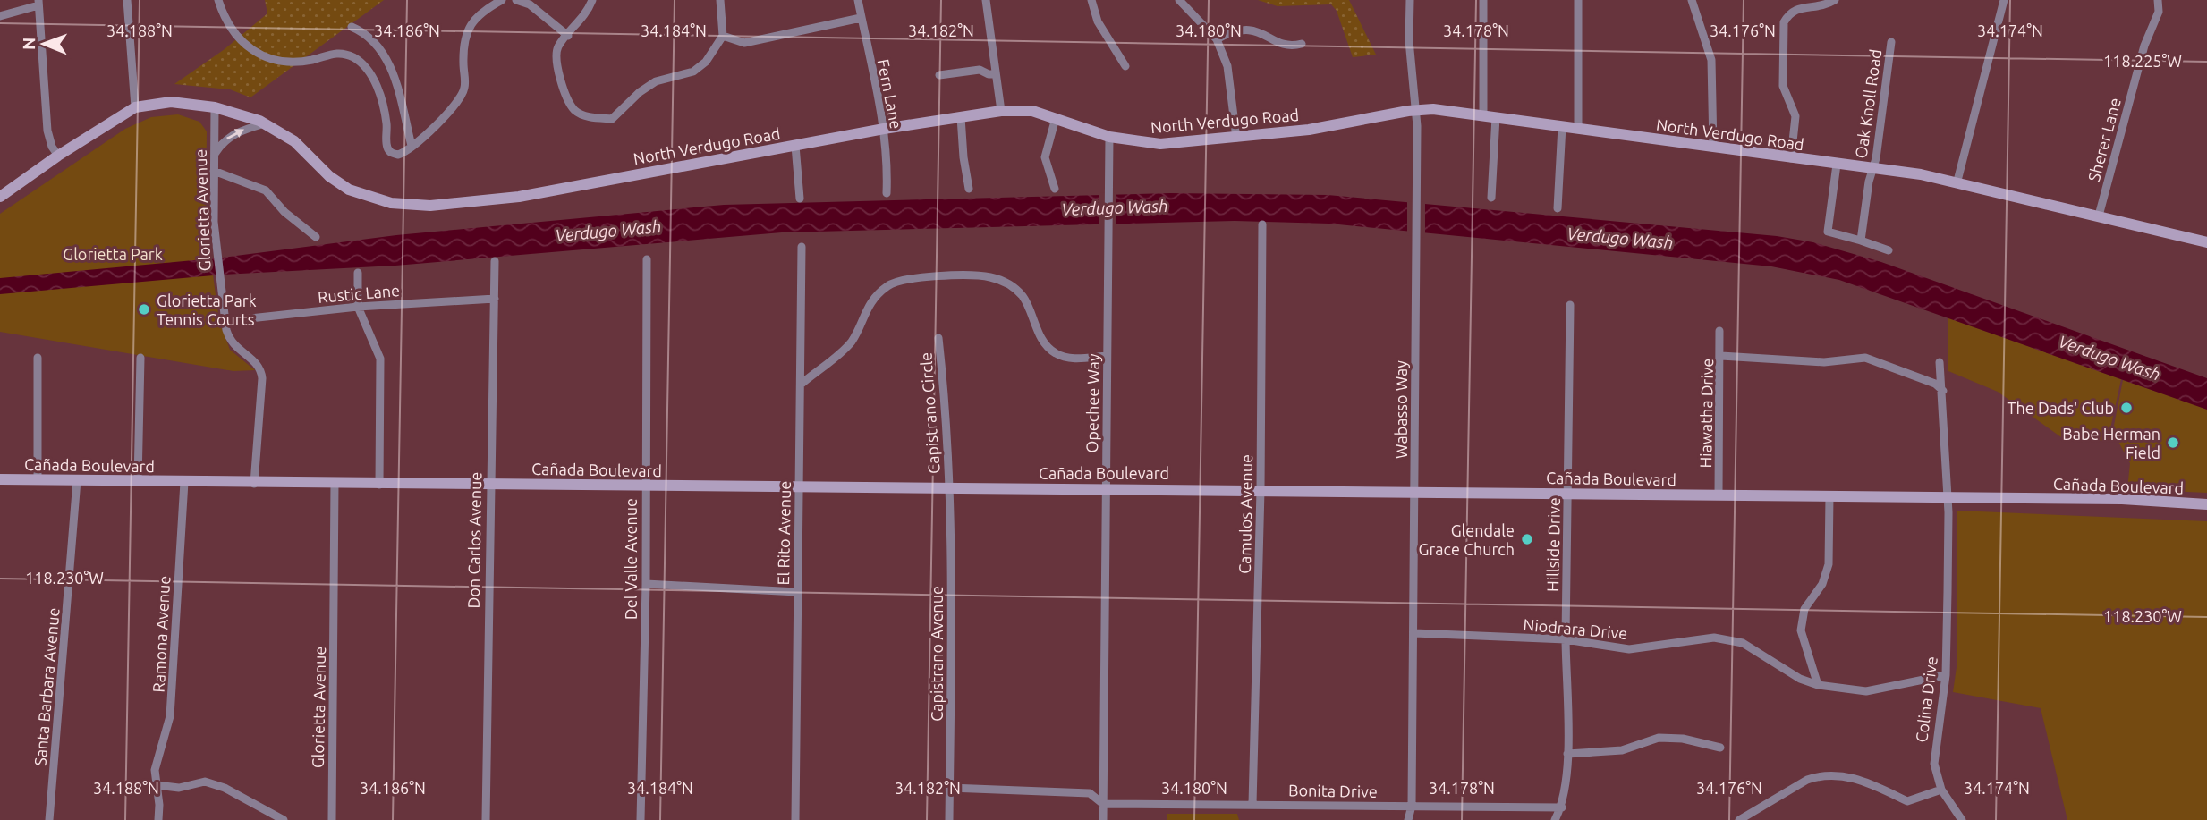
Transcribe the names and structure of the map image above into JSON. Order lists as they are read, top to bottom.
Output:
{
  "streets": {
    "main road": ["North Verdugo Road", "Cañada Boulevard"],
    "street": [
      "Fern Lane",
      "Oak Knoll Road",
      "Sherer Lane",
      "Glorietta Avenue",
      "Rustic Lane",
      "Opechee Way",
      "Wabasso Way",
      "Capistrano Circle",
      "Hiawatha Drive",
      "Camulos Avenue",
      "El Rito Avenue",
      "Don Carlos Avenue",
      "Hillside Drive",
      "Del Valle Avenue",
      "Niodrara Drive",
      "Ramona Avenue",
      "Capistrano Avenue",
      "Santa Barbara Avenue",
      "Colina Drive",
      "Bonita Drive"
    ]
  },
  "crossings": [
    ["Fern Lane", "North Verdugo Road"],
    ["Oak Knoll Road", "North Verdugo Road"],
    ["North Verdugo Road", "Sherer Lane"],
    ["North Verdugo Road", "Glorietta Avenue"],
    ["North Verdugo Road", "Opechee Way"],
    ["North Verdugo Road", "Wabasso Way"],
    ["Glorietta Avenue", "Rustic Lane"],
    ["Glorietta Avenue", "Cañada Boulevard"],
    ["Rustic Lane", "Don Carlos Avenue"],
    ["Opechee Way", "Cañada Boulevard"],
    ["Opechee Way", "Bonita Drive"],
    ["Wabasso Way", "Cañada Boulevard"],
    ["Wabasso Way", "Niodrara Drive"],
    ["Wabasso Way", "Bonita Drive"],
    ["Capistrano Circle", "Cañada Boulevard"],
    ["Capistrano Circle", "Capistrano Avenue"],
    ["Hiawatha Drive", "Cañada Boulevard"],
    ["Cañada Boulevard", "Camulos Avenue"],
    ["Cañada Boulevard", "El Rito Avenue"],
    ["Cañada Boulevard", "Don Carlos Avenue"],
    ["Cañada Boulevard", "Hillside Drive"],
    ["Cañada Boulevard", "Del Valle Avenue"],
    ["Cañada Boulevard", "Ramona Avenue"],
    ["Cañada Boulevard", "Capistrano Avenue"],
    ["Cañada Boulevard", "Santa Barbara Avenue"],
    ["Cañada Boulevard", "Colina Drive"],
    ["Camulos Avenue", "Bonita Drive"],
    ["Hillside Drive", "Niodrara Drive"],
    ["Hillside Drive", "Bonita Drive"],
    ["Niodrara Drive", "Colina Drive"]
  ],
  "water": ["Verdugo Wash"],
  "parks": ["Glorietta Park"],
  "places": [
    "Glorietta Park Tennis Courts",
    "The Dads' Club",
    "Babe Herman Field",
    "Glendale Grace Church"
  ],
  "north": "left",
  "coordinates": [
    "34.188°N",
    "34.186°N",
    "34.184°N",
    "34.182°N",
    "34.180°N",
    "34.178°N",
    "34.176°N",
    "34.174°N",
    "118.225°W",
    "118.230°W"
  ]
}
